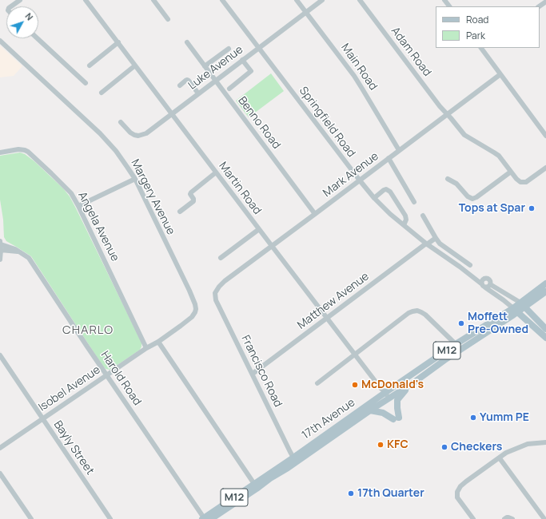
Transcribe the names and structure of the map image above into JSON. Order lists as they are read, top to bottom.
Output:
{
  "streets": {
    "main road": ["M12", "17th Avenue"],
    "street": [
      "Adam Road",
      "Main Road",
      "Luke Avenue",
      "Springfield Road",
      "Benno Road",
      "Mark Avenue",
      "Martin Road",
      "Margery Avenue",
      "Angela Avenue",
      "Matthew Avenue",
      "Francisco Road",
      "Harold Road",
      "Isobel Avenue",
      "Bayly Street"
    ]
  },
  "crossings": [
    ["Adam Road", "Mark Avenue"],
    ["Main Road", "Luke Avenue"],
    ["Main Road", "Mark Avenue"],
    ["Luke Avenue", "Springfield Road"],
    ["Luke Avenue", "Benno Road"],
    ["Luke Avenue", "Martin Road"],
    ["Springfield Road", "Mark Avenue"],
    ["Springfield Road", "Matthew Avenue"],
    ["Springfield Road", "M12"],
    ["Springfield Road", "17th Avenue"],
    ["Benno Road", "Mark Avenue"],
    ["Mark Avenue", "Martin Road"],
    ["Mark Avenue", "Francisco Road"],
    ["Martin Road", "Matthew Avenue"],
    ["Martin Road", "M12"],
    ["Martin Road", "17th Avenue"],
    ["Margery Avenue", "Isobel Avenue"],
    ["Angela Avenue", "Isobel Avenue"],
    ["Matthew Avenue", "Francisco Road"],
    ["M12", "Harold Road"],
    ["M12", "17th Avenue"],
    ["Francisco Road", "17th Avenue"],
    ["Harold Road", "Isobel Avenue"],
    ["Harold Road", "17th Avenue"],
    ["Isobel Avenue", "Bayly Street"]
  ],
  "districts": ["CHARLO"],
  "places": [
    "Tops at Spar",
    "Moffett Pre-Owned",
    "McDonald's",
    "Yumm PE",
    "KFC",
    "Checkers",
    "17th Quarter"
  ],
  "legend": ["Road", "Park"],
  "north": "top right"
}
